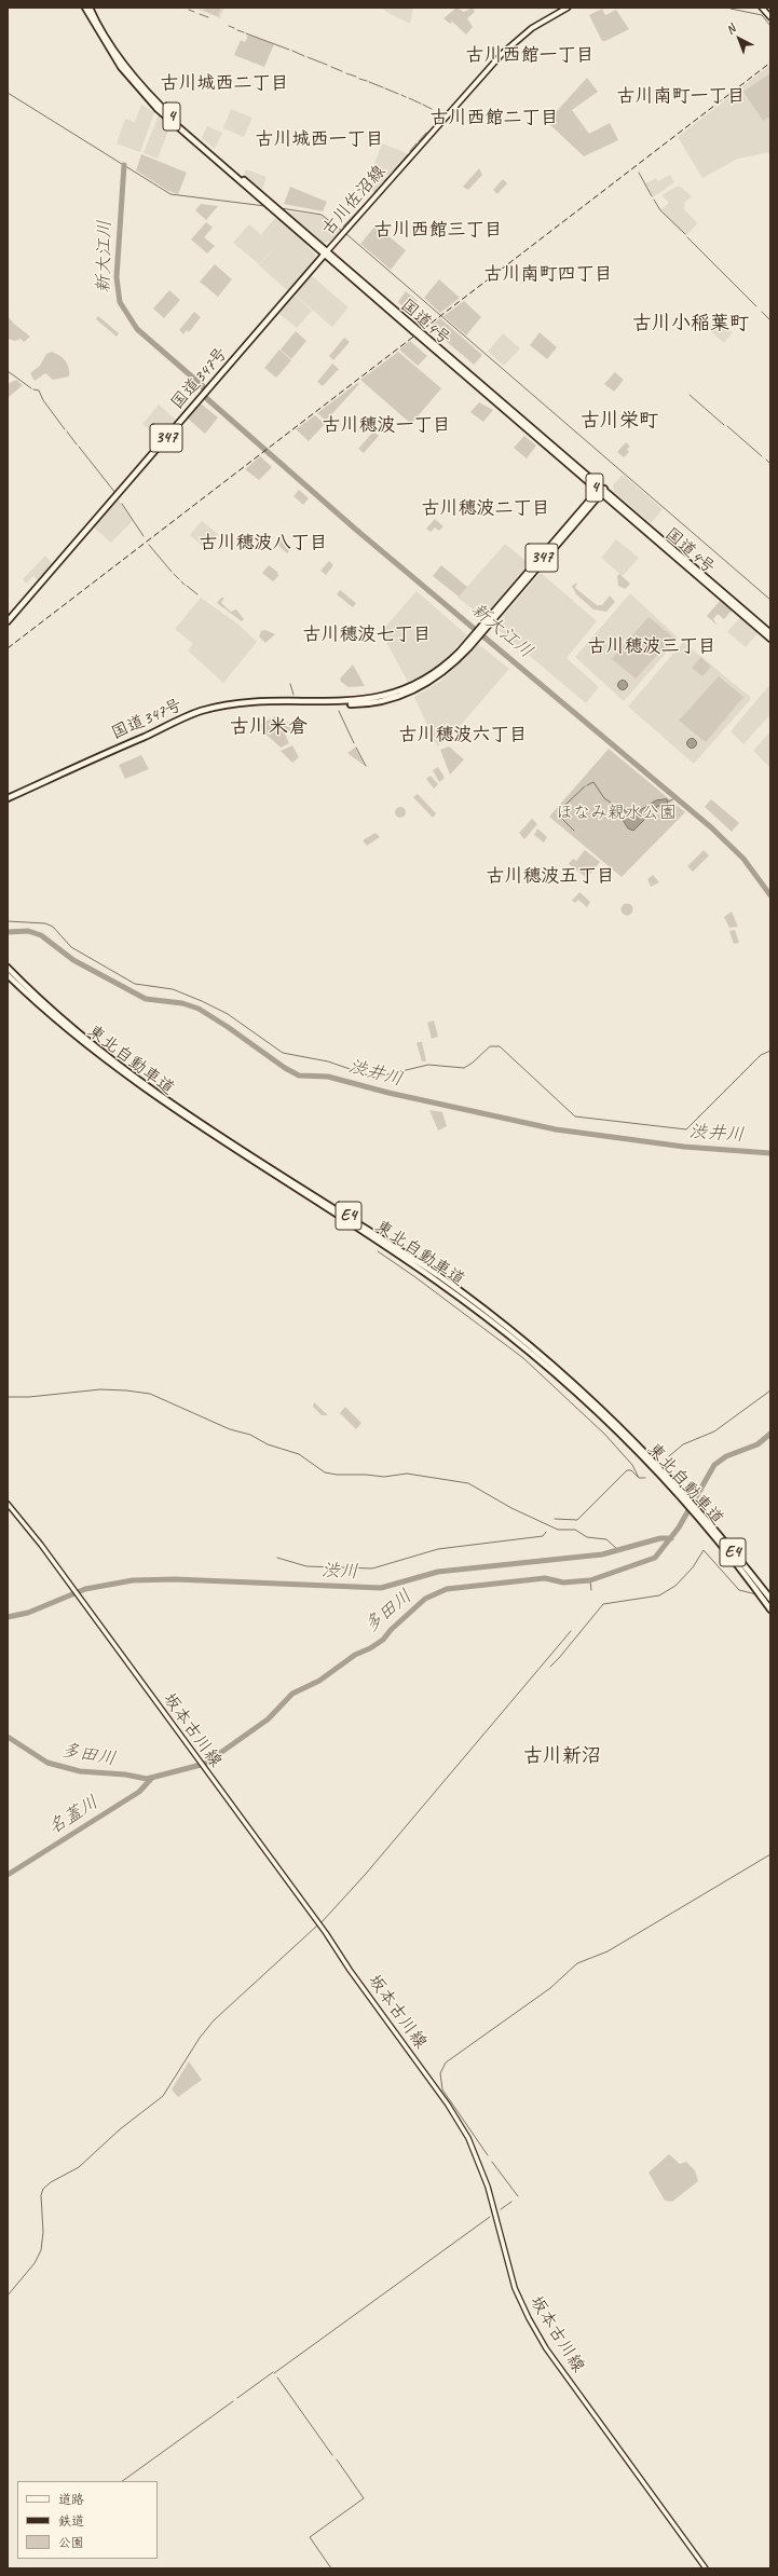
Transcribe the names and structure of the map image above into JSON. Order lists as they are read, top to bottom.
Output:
{
  "streets": {
    "highway": [
      "4",
      "国道4号",
      "国道347号",
      "347",
      "東北自動車道",
      "E4"
    ],
    "main road": ["古川佐沼線", "坂本古川線"]
  },
  "crossings": [
    ["古川佐沼線", "国道4号"],
    ["古川佐沼線", "国道347号"],
    ["国道4号", "国道347号"]
  ],
  "districts": [
    "古川西館一丁目",
    "古川城西二丁目",
    "古川南町一丁目",
    "古川西館二丁目",
    "古川城西一丁目",
    "古川西館三丁目",
    "古川南町四丁目",
    "古川小稲葉町",
    "古川栄町",
    "古川穂波一丁目",
    "古川穂波二丁目",
    "古川穂波八丁目",
    "古川穂波七丁目",
    "古川穂波三丁目",
    "古川米倉",
    "古川穂波六丁目",
    "古川穂波五丁目",
    "古川新沼"
  ],
  "water": [
    "新大江川",
    "渋井川",
    "渋川",
    "多田川",
    "名蓋川"
  ],
  "parks": ["ほなみ親水公園"],
  "legend": ["道路", "鉄道", "公園"],
  "north": "top left"
}
